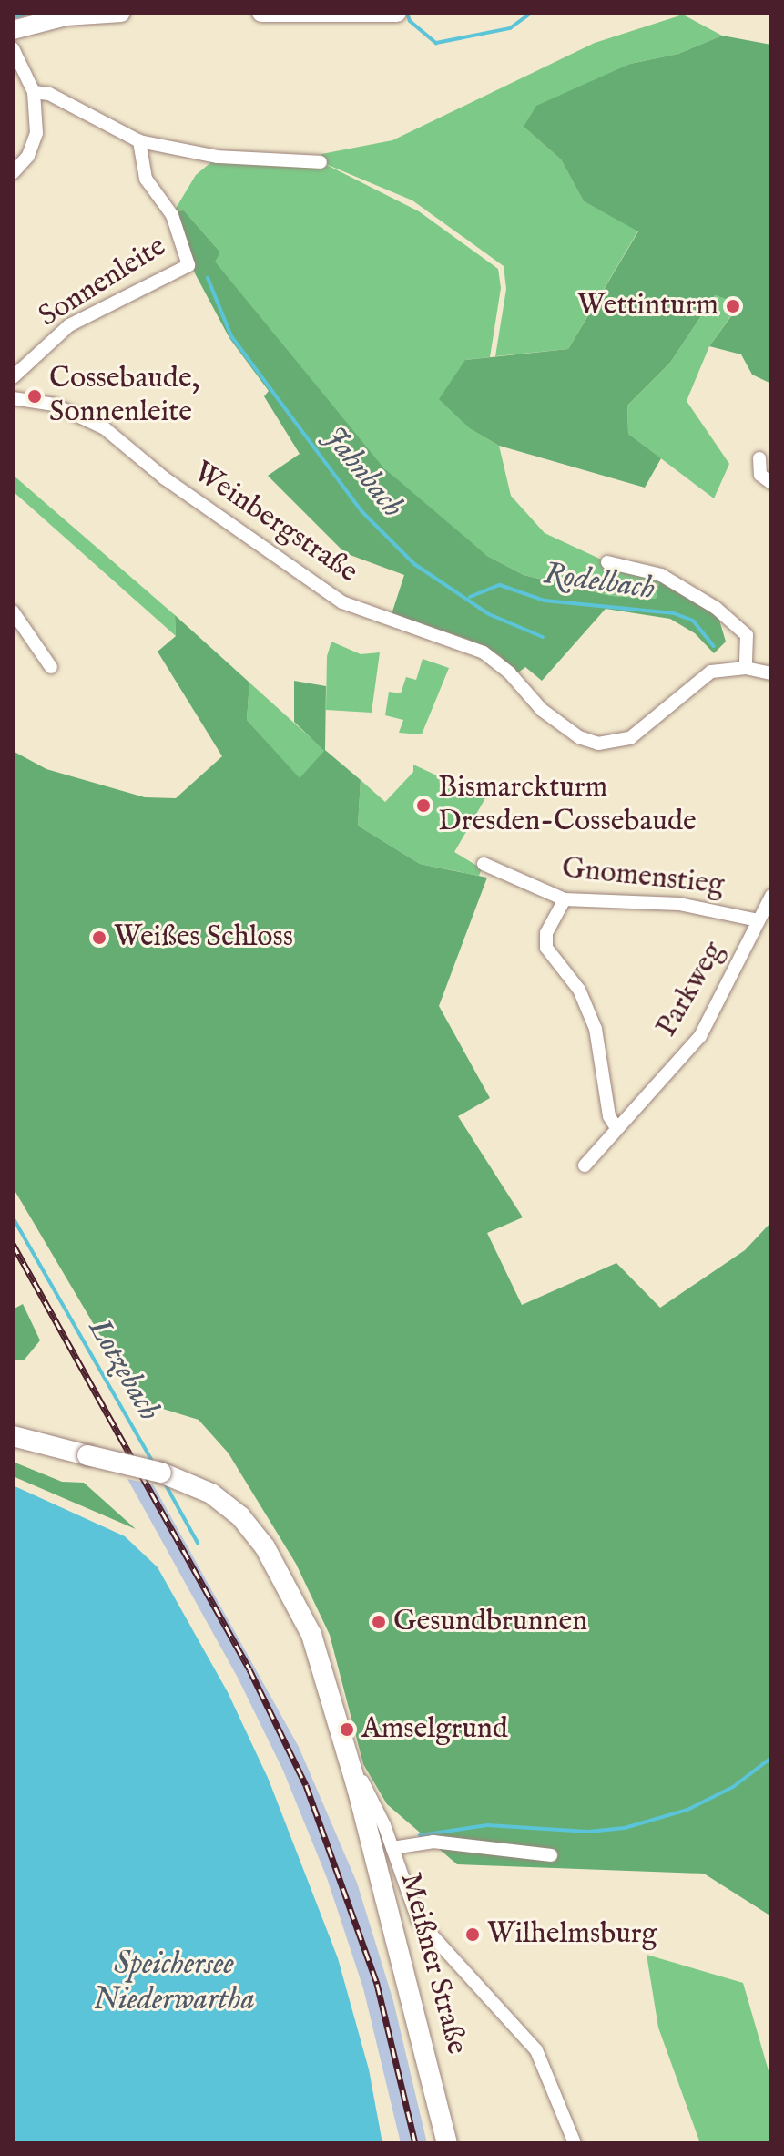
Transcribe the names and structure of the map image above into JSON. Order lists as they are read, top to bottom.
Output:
{
  "streets": {
    "main road": ["Meißner Straße"],
    "street": [
      "Sonnenleite",
      "Weinbergstraße",
      "Gnomenstieg",
      "Parkweg"
    ]
  },
  "crossings": [
    ["Gnomenstieg", "Parkweg"]
  ],
  "water": [
    "Jahnbach",
    "Rodelbach",
    "Lotzebach",
    "Speichersee Niederwartha"
  ],
  "places": [
    "Wettinturm",
    "Cossebaude, Sonnenleite",
    "Bismarckturm Dresden-Cossebaude",
    "Weißes Schloss",
    "Gesundbrunnen",
    "Amselgrund",
    "Wilhelmsburg"
  ]
}
